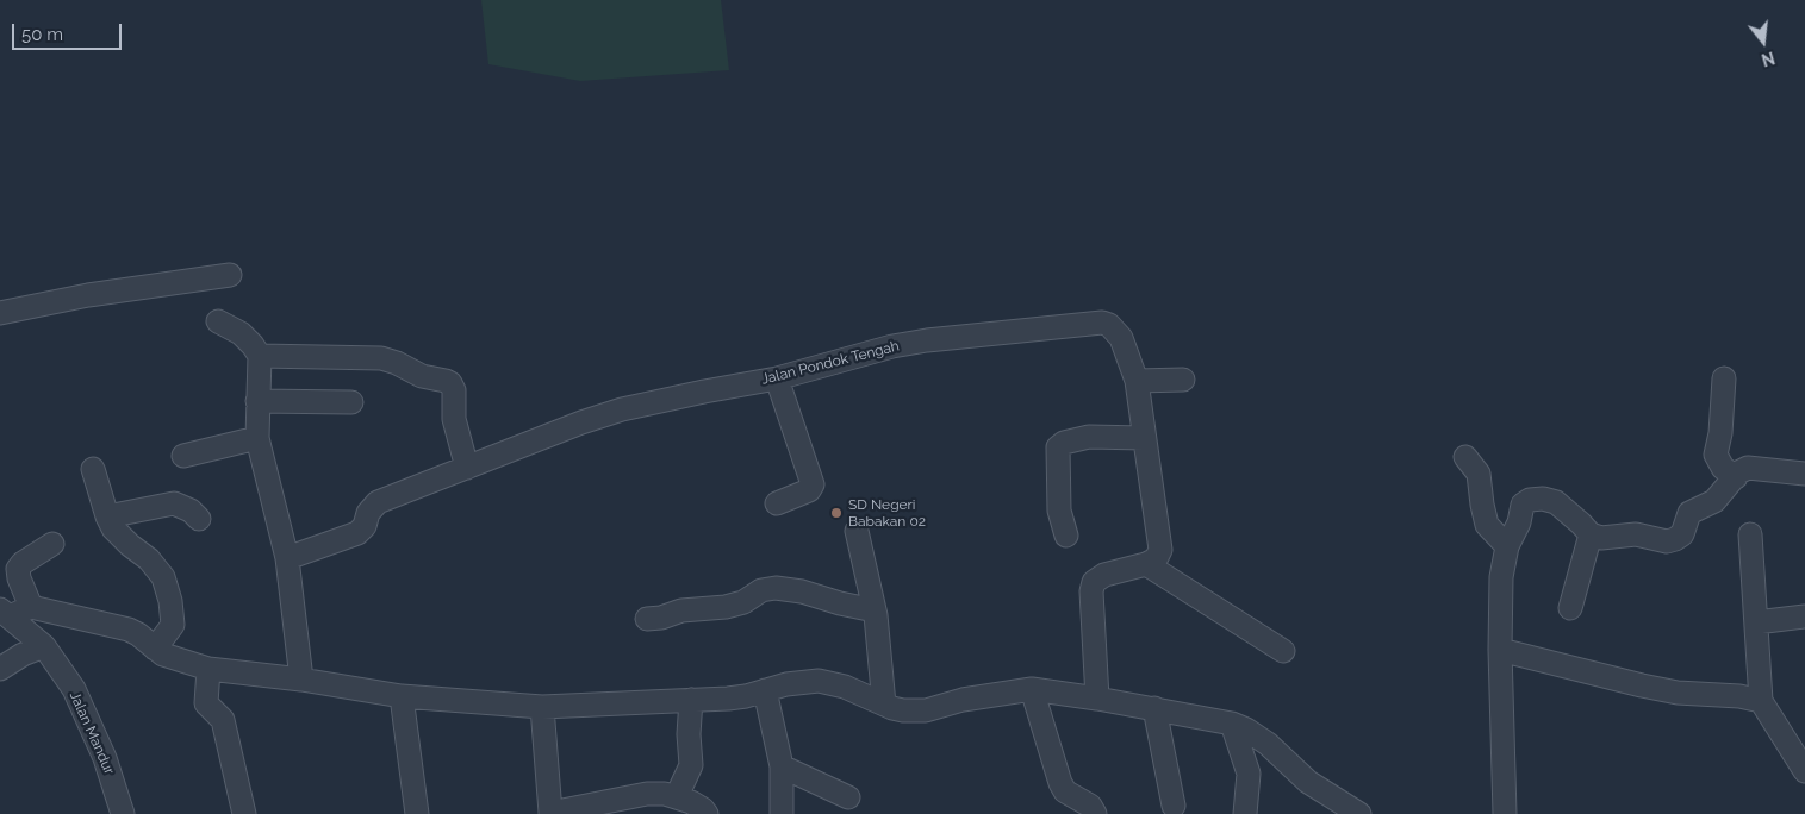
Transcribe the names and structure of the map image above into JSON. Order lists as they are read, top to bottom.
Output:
{
  "streets": {
    "street": ["Jalan Pondok Tengah", "Jalan Mandur"]
  },
  "places": ["SD Negeri Babakan 02"],
  "scale_bar": "50 m",
  "north": "bottom"
}
